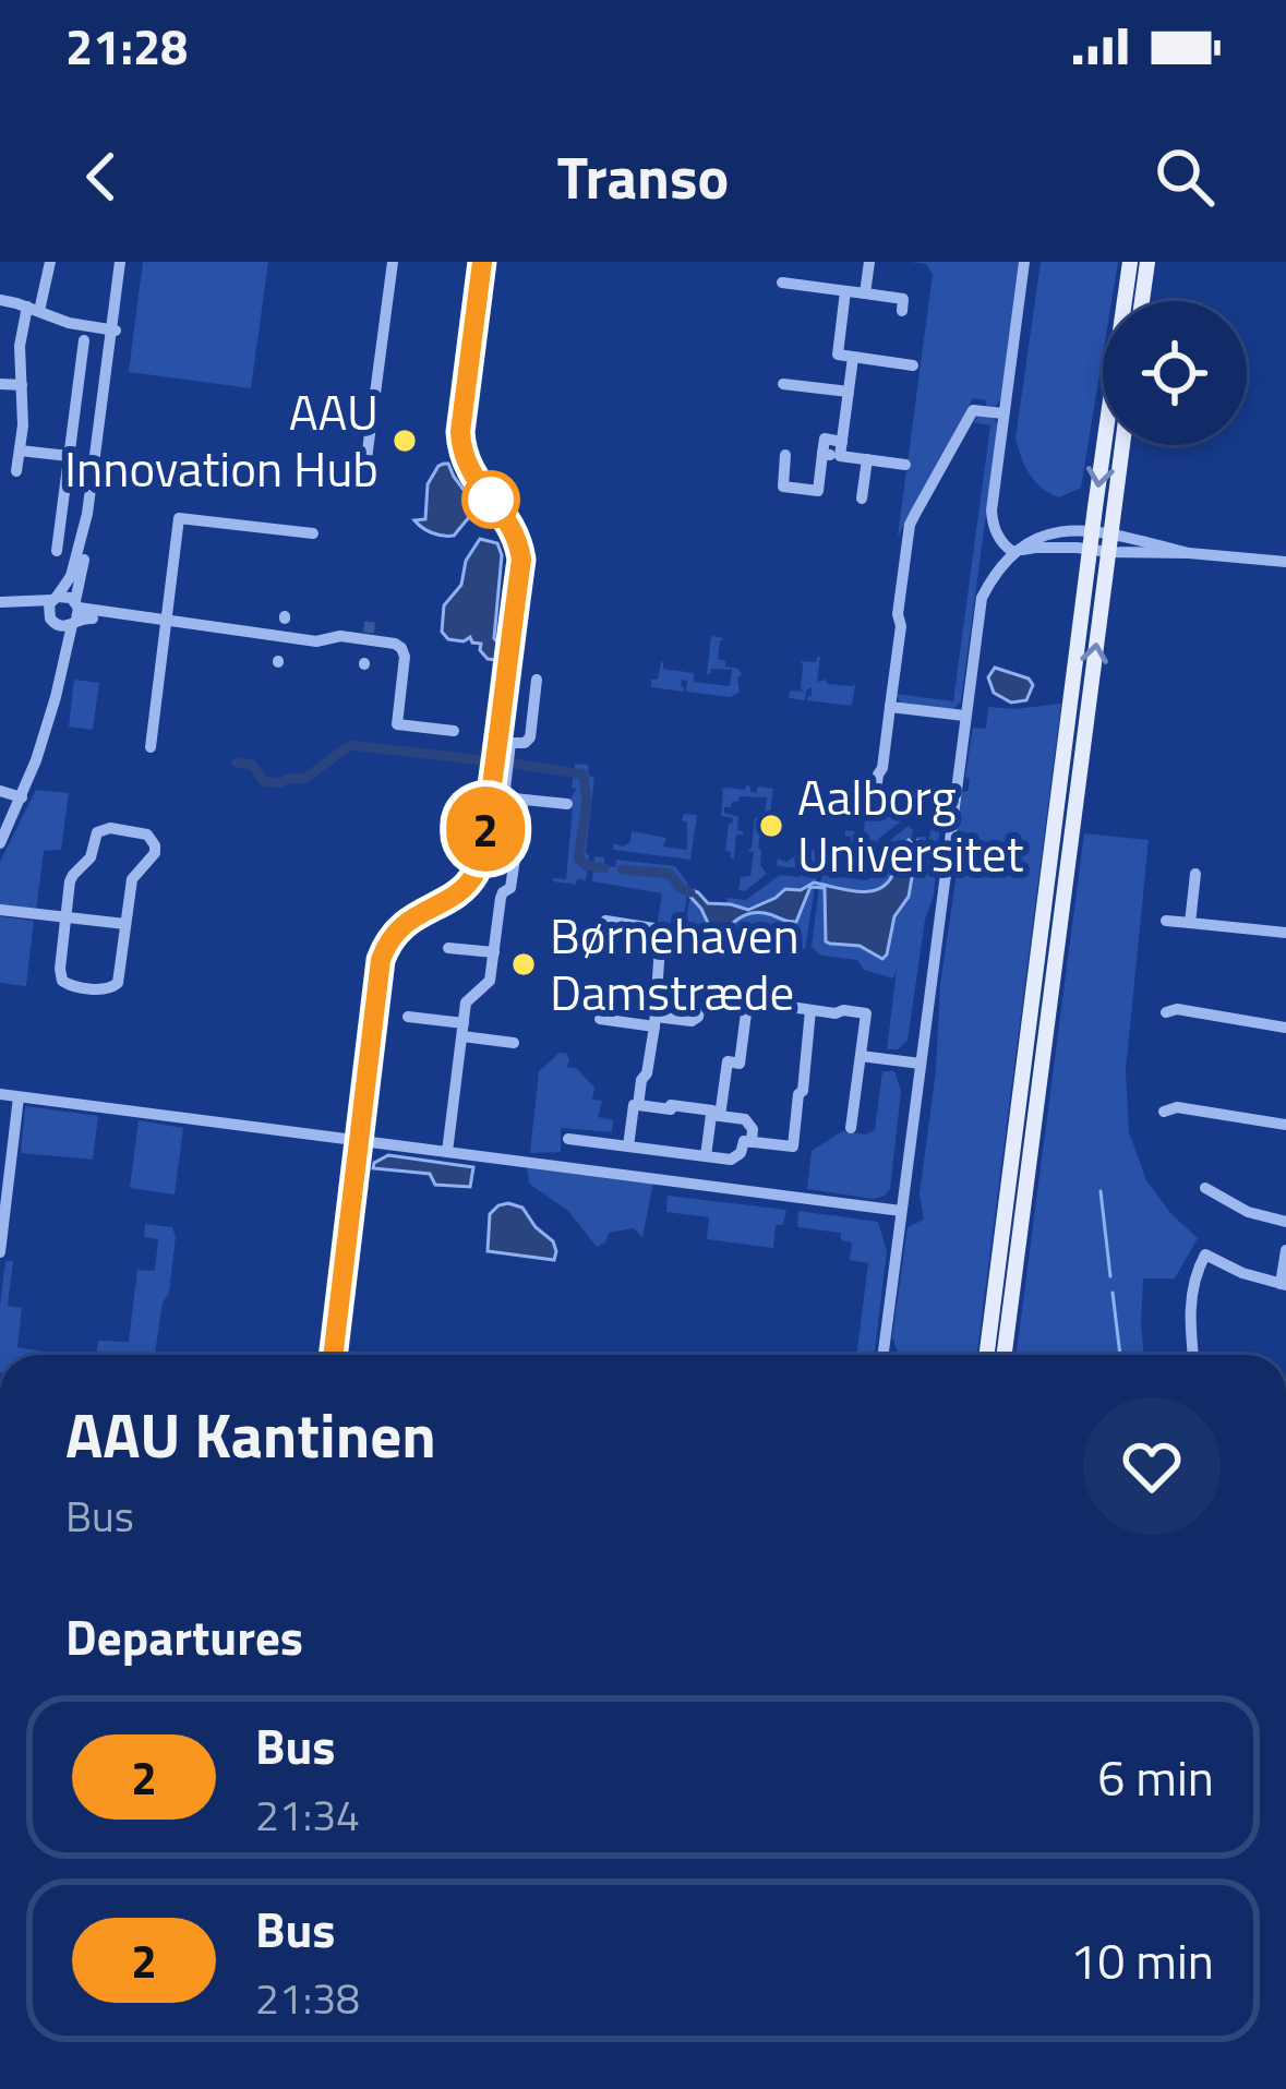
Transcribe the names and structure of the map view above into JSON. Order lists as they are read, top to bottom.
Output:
{
  "places": ["AAU Innovation Hub", "Aalborg Universitet", "Børnehaven Damstræde"],
  "lines": ["bus line 2"],
  "page": {
    "status": "21:28",
    "header": "Transo",
    "on_map": "2",
    "heading": [
      ["AAU Kantinen", "Bus"],
      "Departures"
    ],
    "list": [
      {
        "mark": "2",
        "name": "Bus",
        "note": "21:34",
        "value": "6 min"
      },
      {
        "mark": "2",
        "name": "Bus",
        "note": "21:38",
        "value": "10 min"
      }
    ]
  }
}
